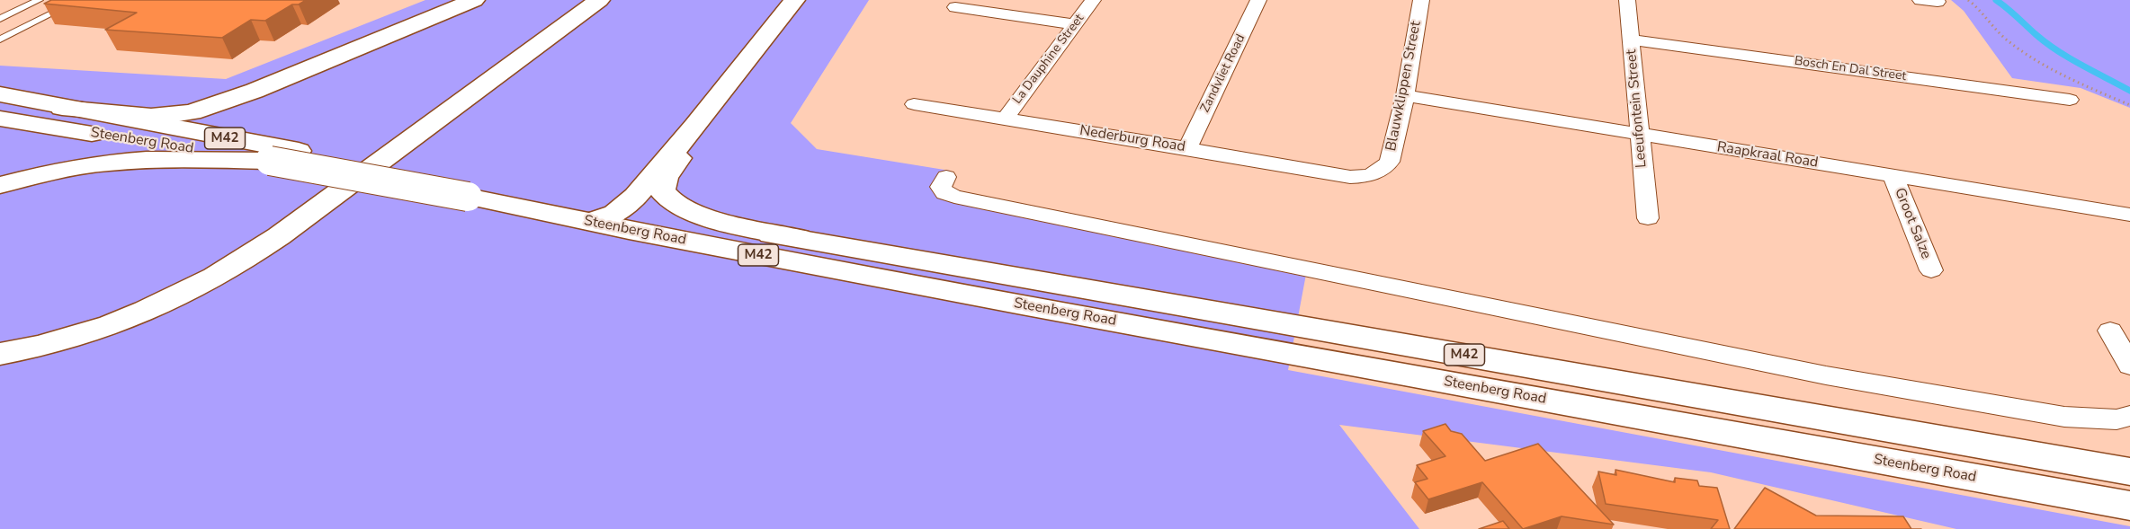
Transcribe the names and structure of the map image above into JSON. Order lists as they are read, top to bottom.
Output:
{
  "streets": {
    "main road": ["M42", "Steenberg Road"],
    "street": [
      "La Dauphine Street",
      "Bosch En Dal Street",
      "Zandvliet Road",
      "Blauwklippen Street",
      "Leeufontein Street",
      "Nederburg Road",
      "Raapkraal Road",
      "Groot Salze"
    ]
  },
  "crossings": [
    ["La Dauphine Street", "Nederburg Road"],
    ["Bosch En Dal Street", "Leeufontein Street"],
    ["Zandvliet Road", "Nederburg Road"],
    ["Blauwklippen Street", "Nederburg Road"],
    ["Blauwklippen Street", "Raapkraal Road"],
    ["Leeufontein Street", "Raapkraal Road"],
    ["Raapkraal Road", "Groot Salze"]
  ]
}
